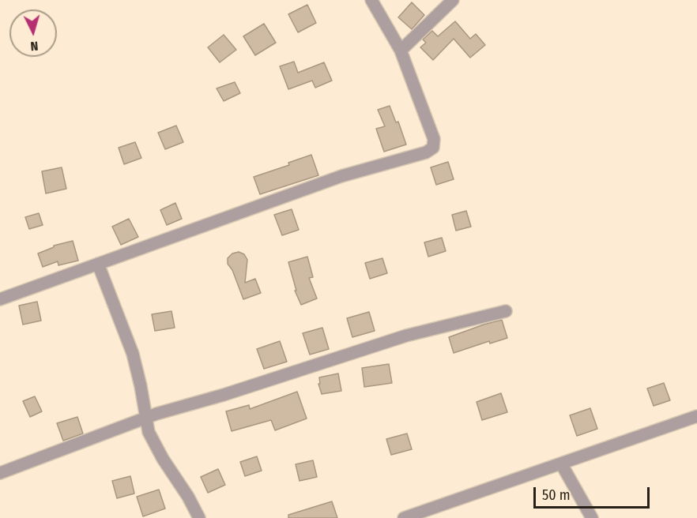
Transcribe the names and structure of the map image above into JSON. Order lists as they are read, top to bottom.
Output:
{
  "scale_bar": "50 m",
  "north": "bottom"
}
